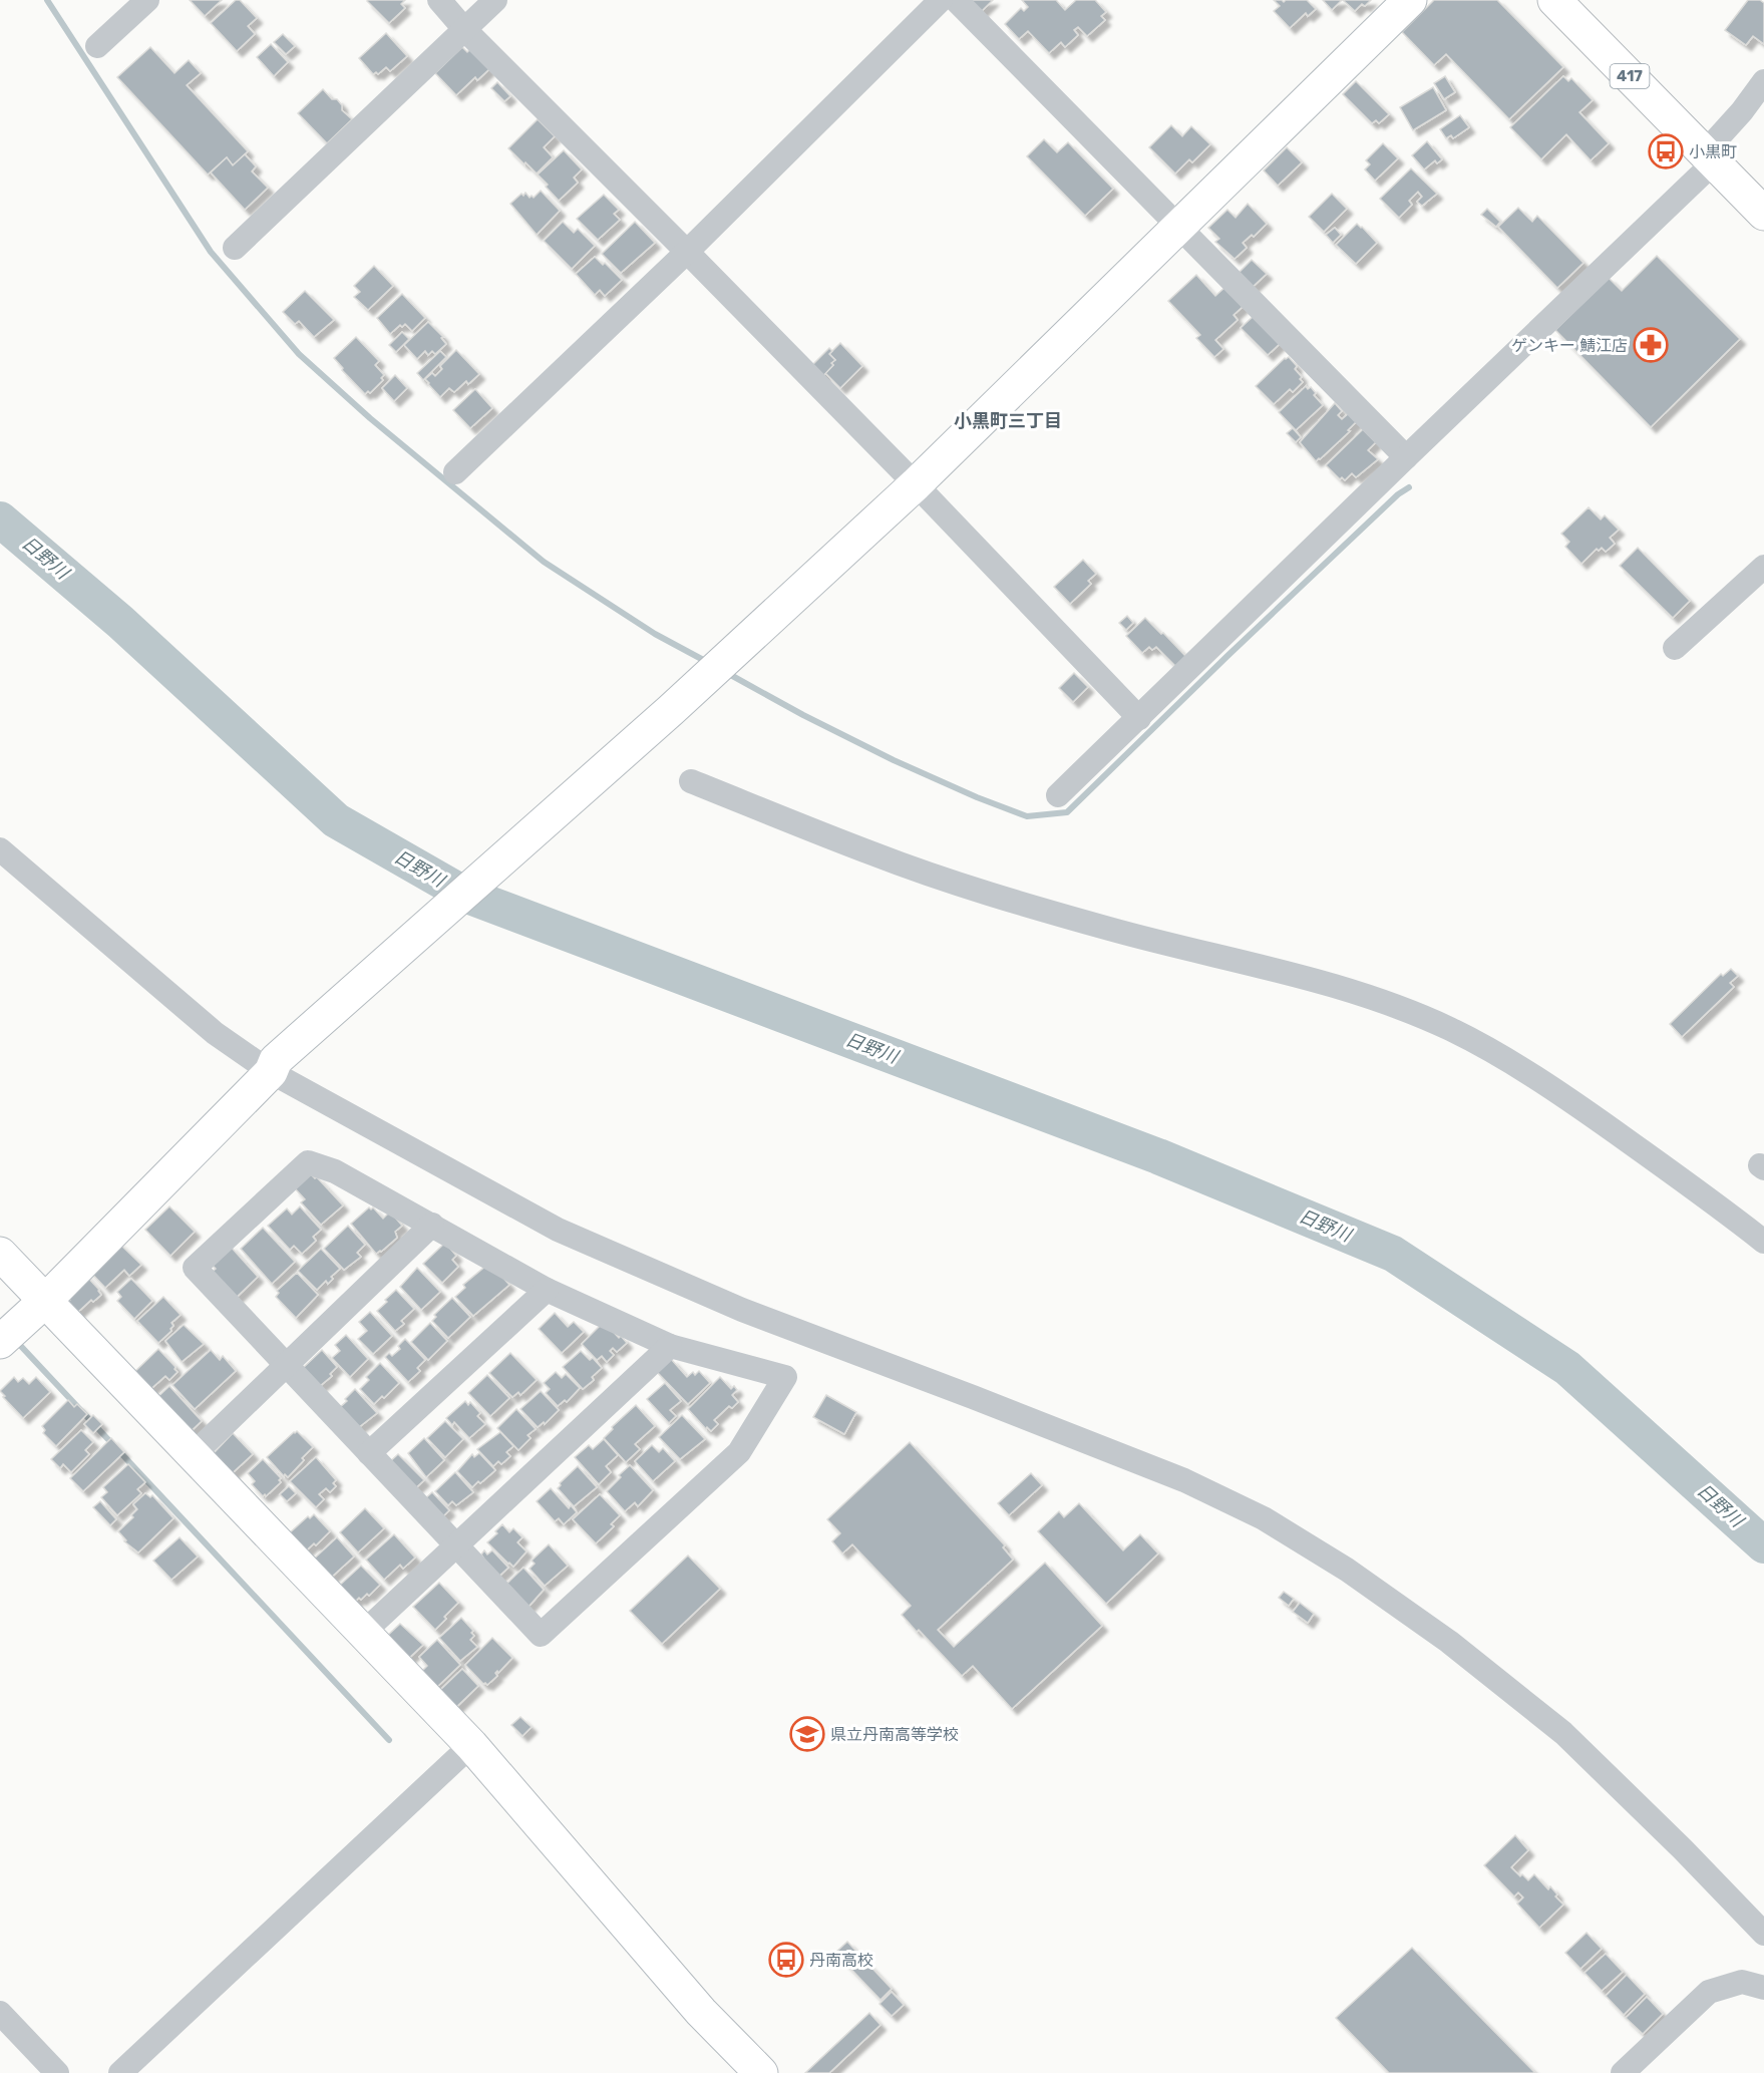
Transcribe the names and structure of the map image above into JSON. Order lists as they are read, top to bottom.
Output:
{
  "streets": {
    "main road": ["417"]
  },
  "districts": ["小黒町三丁目"],
  "water": ["日野川"],
  "places": {
    "bus stop": ["小黒町", "丹南高校"],
    "pharmacy": ["ゲンキー 鯖江店"],
    "school or university": ["県立丹南高等学校"]
  }
}
